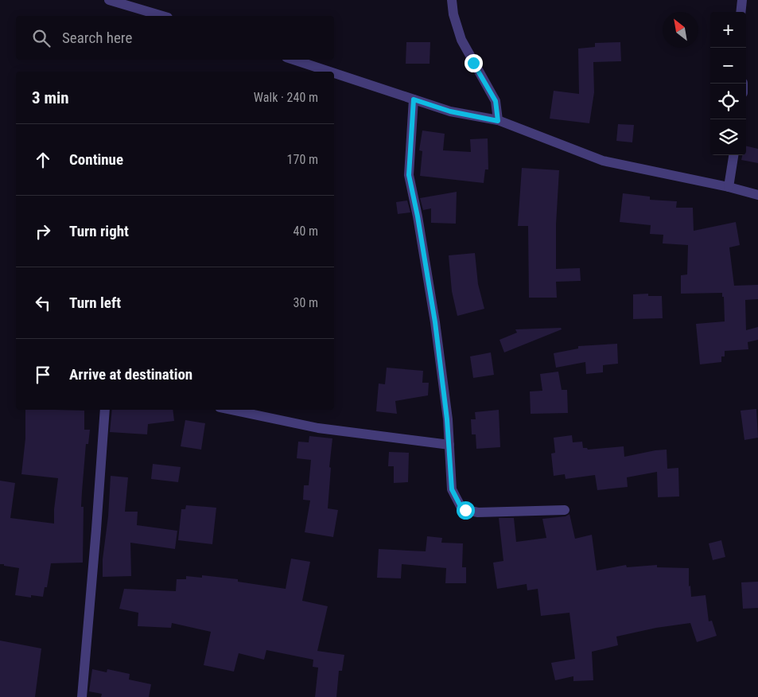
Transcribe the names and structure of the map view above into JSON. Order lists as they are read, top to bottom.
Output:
{
  "north": "top left",
  "page": {
    "map_buttons": ["+", "−"],
    "search": "Search here",
    "heading": ["3 min", "Walk · 240 m"],
    "list": [
      ["Continue", "170 m"],
      ["Turn right", "40 m"],
      ["Turn left", "30 m"],
      "Arrive at destination"
    ]
  }
}
